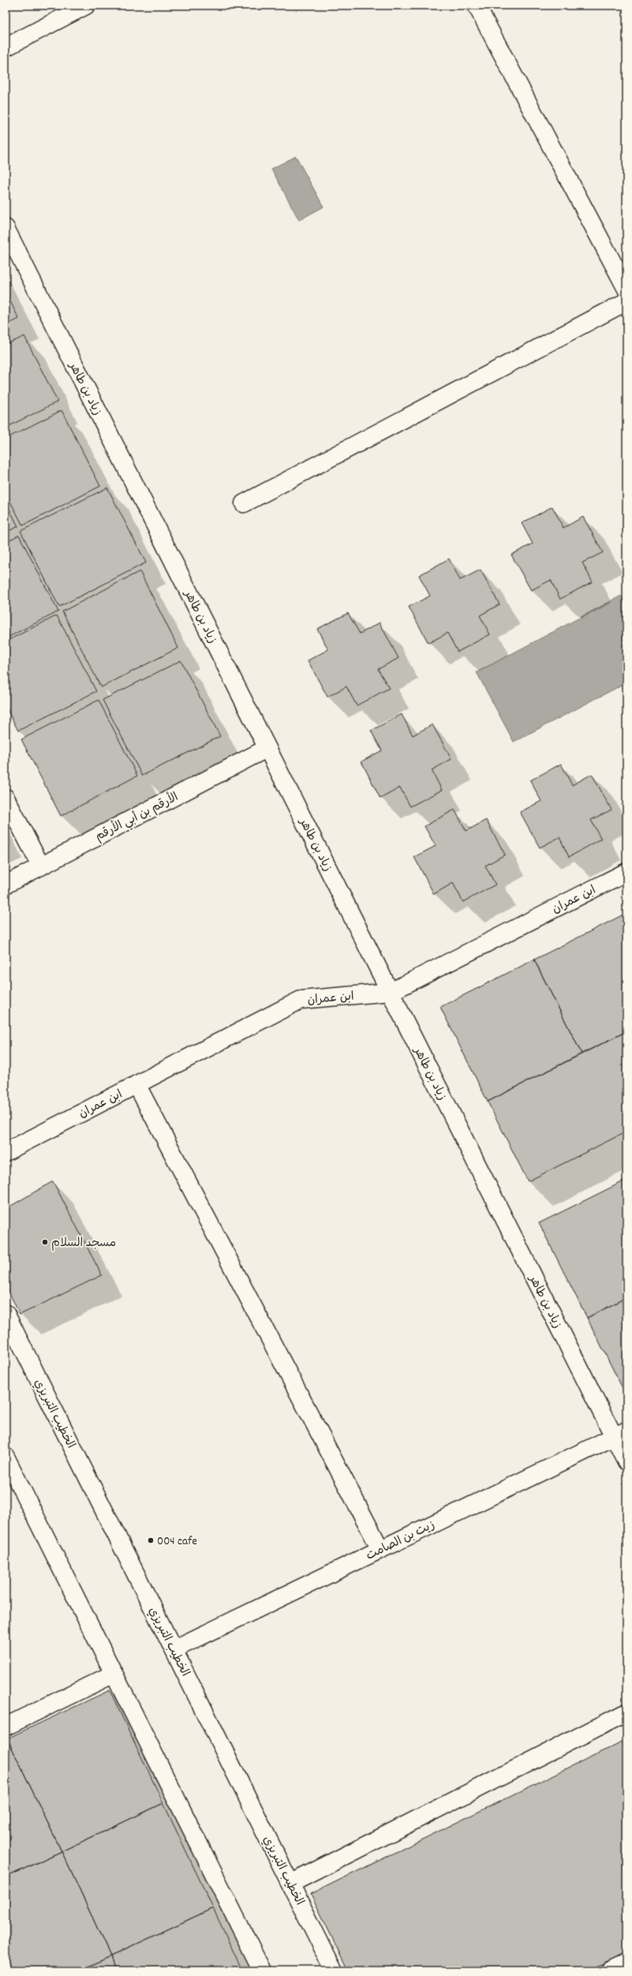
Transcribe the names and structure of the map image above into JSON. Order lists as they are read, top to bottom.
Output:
{
  "streets": {
    "street": [
      "زياد بن طاهر",
      "الأرقم بن أبي الأرقم",
      "ابن عمران",
      "الخطيب التبريزي",
      "زيت بن الصامت"
    ]
  },
  "crossings": [
    ["زياد بن طاهر", "الأرقم بن أبي الأرقم"],
    ["زياد بن طاهر", "ابن عمران"],
    ["زياد بن طاهر", "زيت بن الصامت"],
    ["الخطيب التبريزي", "زيت بن الصامت"]
  ],
  "places": ["مسجد السلام", "004 cafe"]
}
